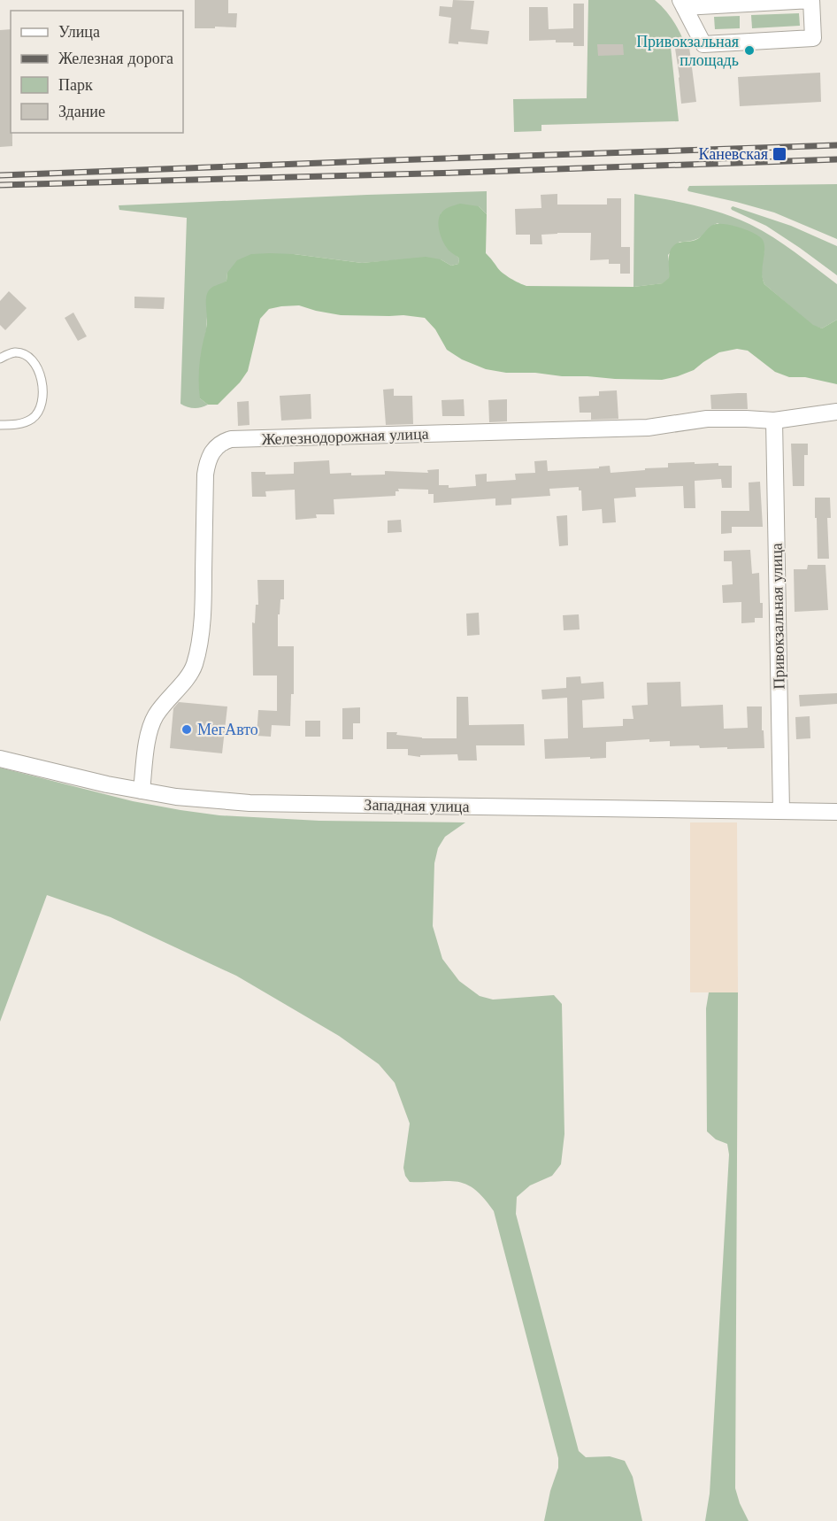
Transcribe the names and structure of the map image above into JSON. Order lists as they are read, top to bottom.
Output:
{
  "streets": {
    "street": ["Железнодорожная улица", "Привокзальная улица", "Западная улица"]
  },
  "crossings": [
    ["Железнодорожная улица", "Привокзальная улица"],
    ["Железнодорожная улица", "Западная улица"],
    ["Привокзальная улица", "Западная улица"]
  ],
  "places": {
    "other": ["Привокзальная площадь", "МегАвто"],
    "transit": ["Каневская"]
  },
  "legend": [
    "Улица",
    "Железная дорога",
    "Парк",
    "Здание"
  ]
}
